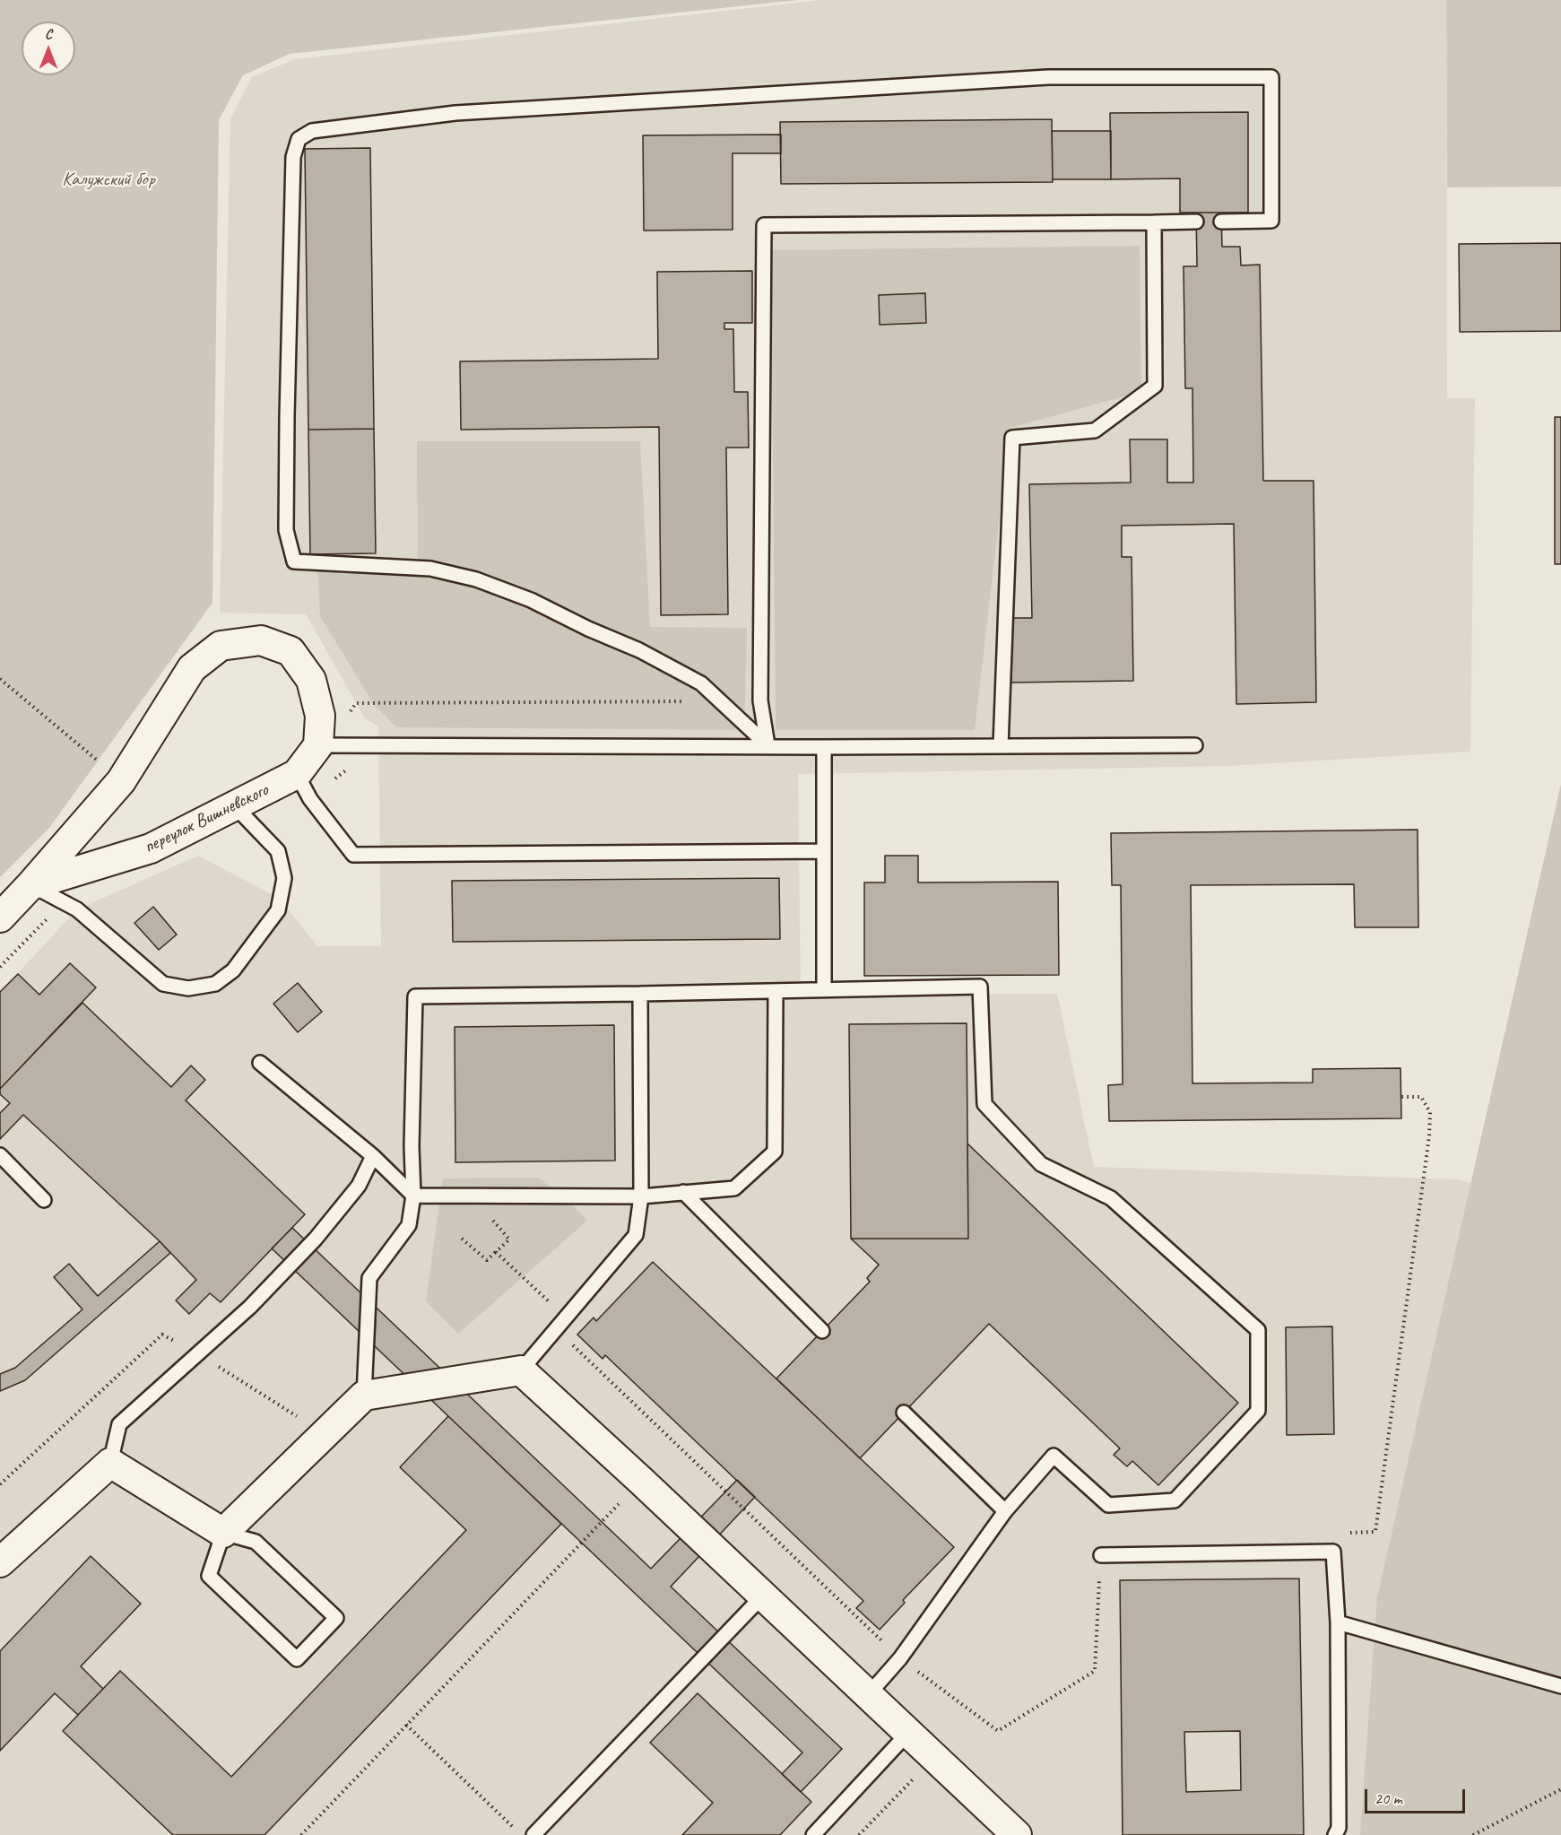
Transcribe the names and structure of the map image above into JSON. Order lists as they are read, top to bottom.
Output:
{
  "streets": {
    "street": ["переулок Вишневского"]
  },
  "parks": ["Калужский бор"],
  "scale_bar": "20 m",
  "north": "top"
}
